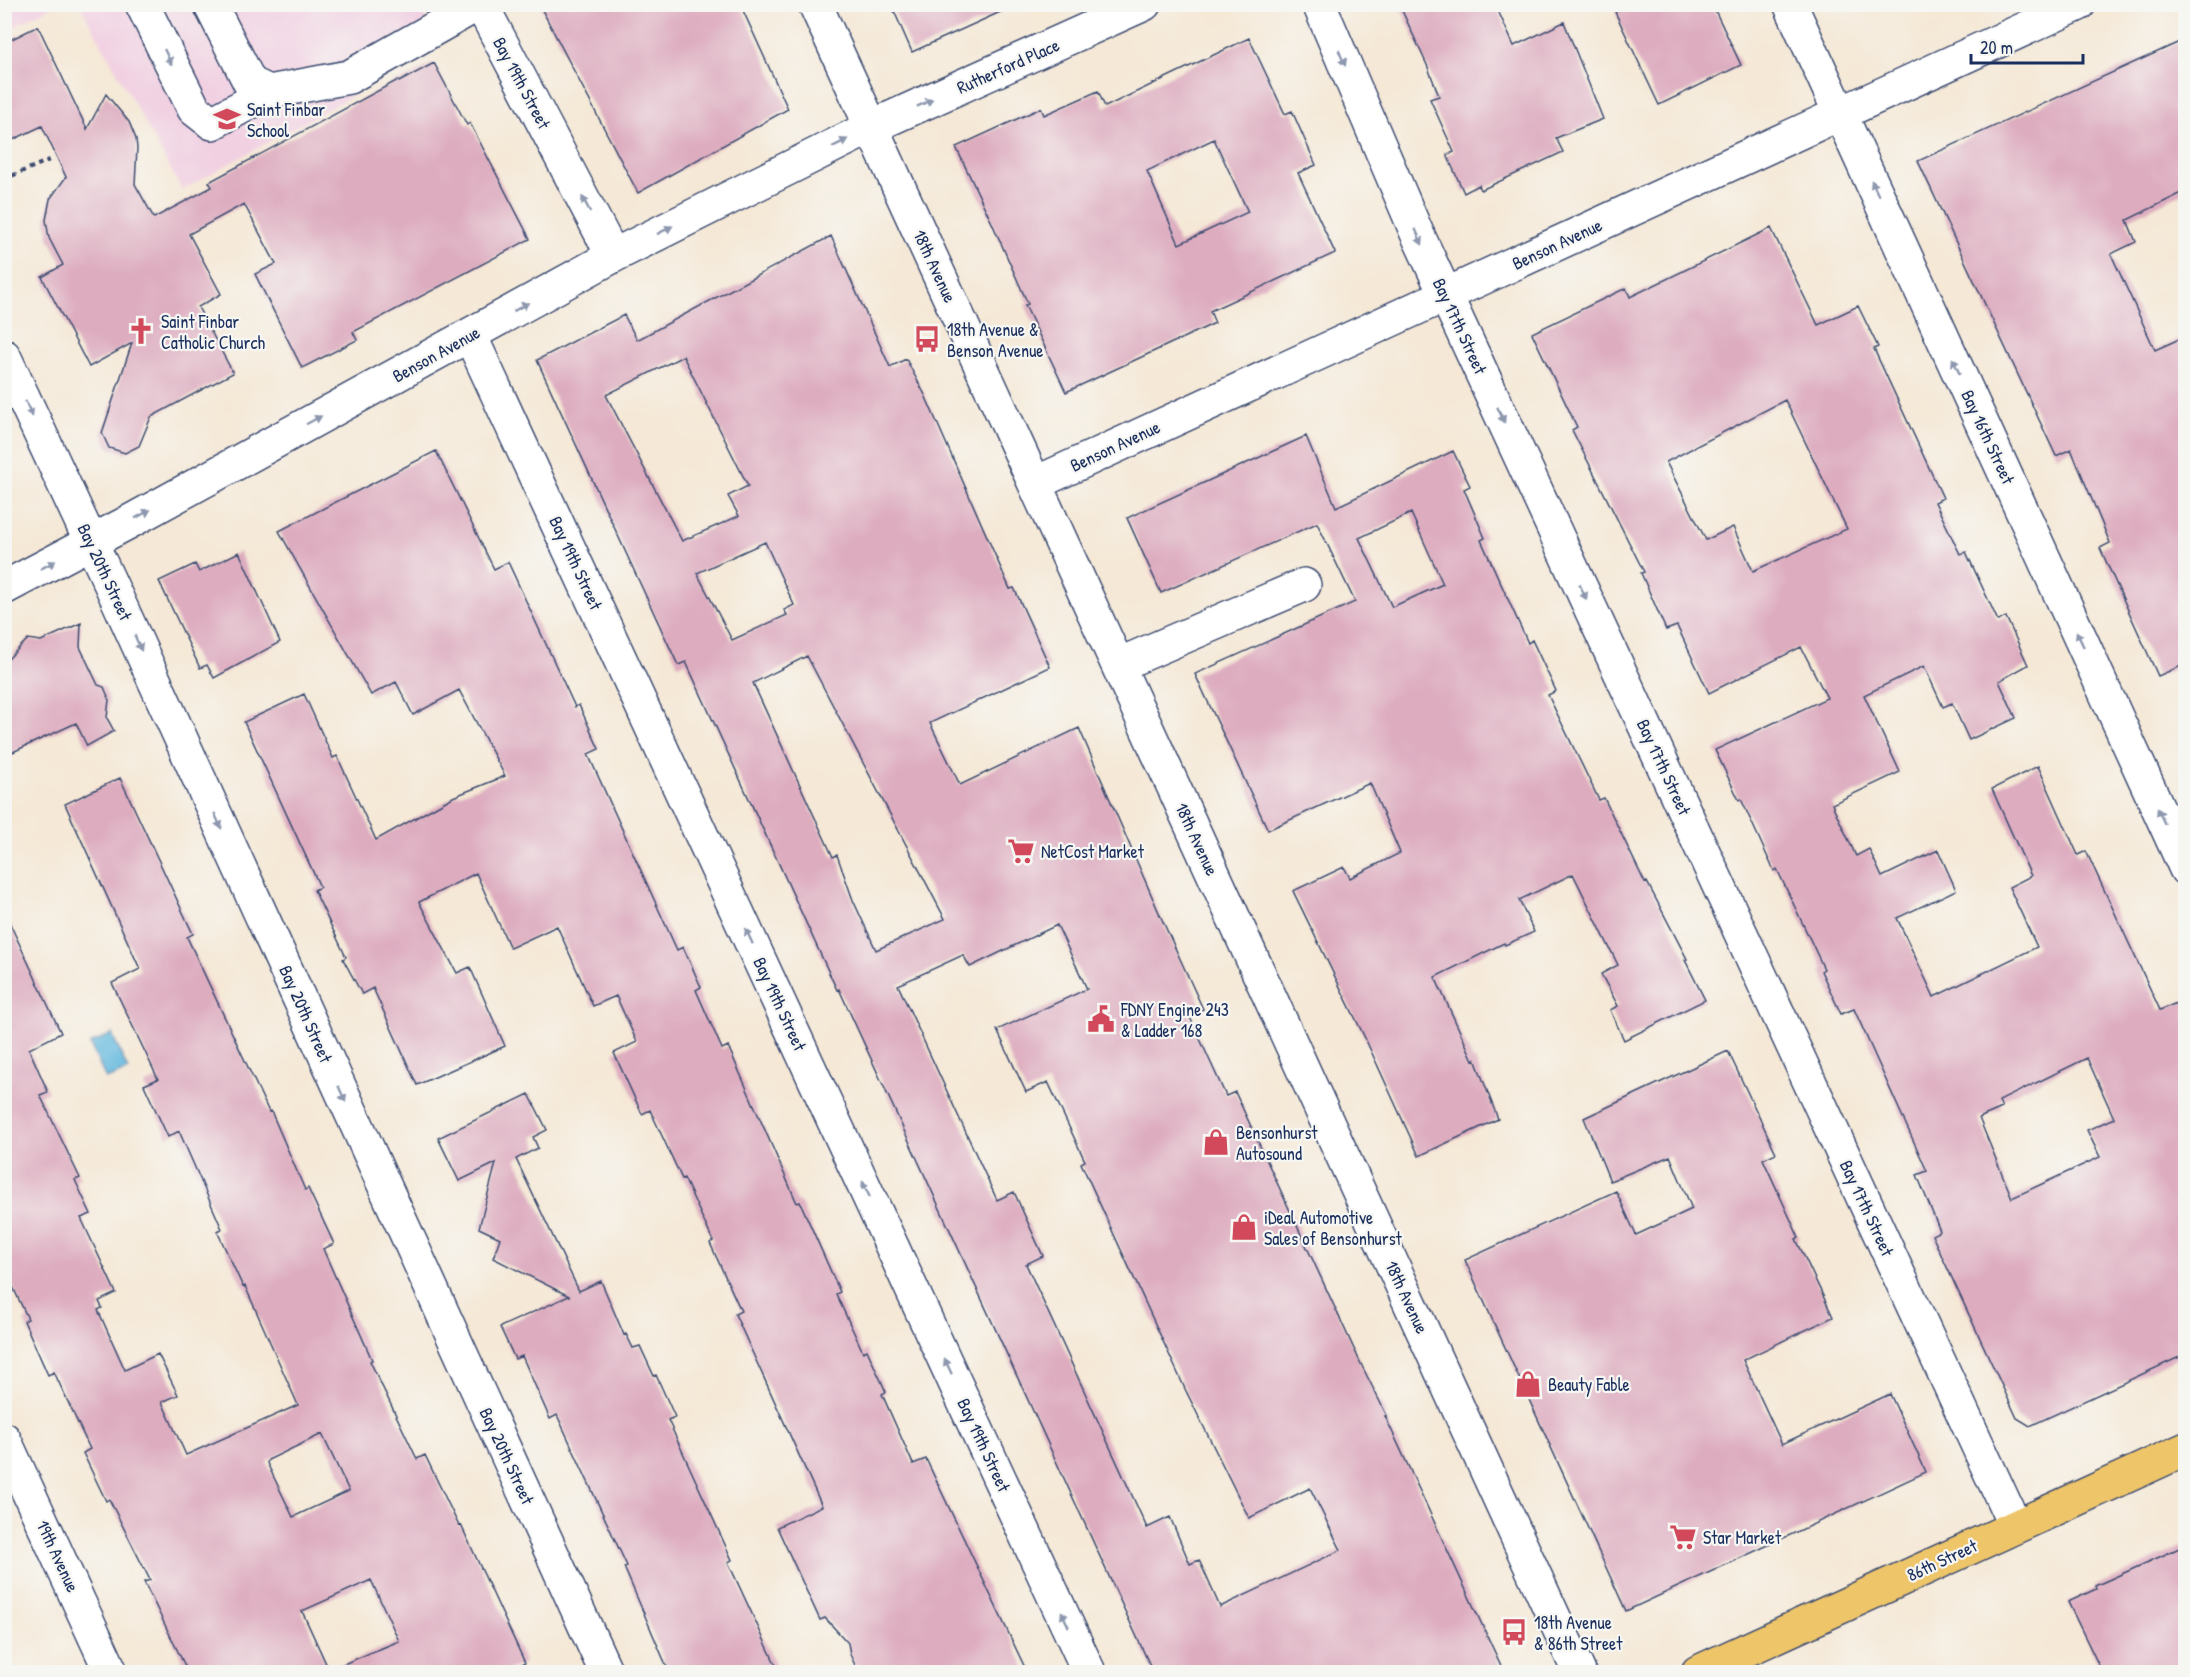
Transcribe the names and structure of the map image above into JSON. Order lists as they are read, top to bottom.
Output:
{
  "streets": {
    "main road": ["86th Street"],
    "street": [
      "Rutherford Place",
      "Bay 19th Street",
      "Benson Avenue",
      "18th Avenue",
      "Bay 17th Street",
      "Bay 16th Street",
      "Bay 20th Street",
      "19th Avenue"
    ]
  },
  "crossings": [
    ["Rutherford Place", "Benson Avenue"],
    ["Rutherford Place", "18th Avenue"],
    ["Bay 19th Street", "Benson Avenue"],
    ["Benson Avenue", "18th Avenue"],
    ["Benson Avenue", "Bay 17th Street"],
    ["Benson Avenue", "Bay 16th Street"],
    ["Benson Avenue", "Bay 20th Street"],
    ["Bay 17th Street", "86th Street"]
  ],
  "one_way": [
    "Rutherford Place",
    "Bay 19th Street",
    "Benson Avenue",
    "Bay 17th Street",
    "Bay 16th Street",
    "Bay 20th Street"
  ],
  "places": {
    "school or university": ["Saint Finbar School"],
    "church": ["Saint Finbar Catholic Church"],
    "bus stop": ["18th Avenue & Benson Avenue", "18th Avenue & 86th Street"],
    "supermarket": ["NetCost Market", "Star Market"],
    "public building": ["FDNY Engine 243 & Ladder 168"],
    "shop": ["Bensonhurst Autosound", "iDeal Automotive Sales of Bensonhurst", "Beauty Fable"]
  },
  "scale_bar": "20 m"
}
